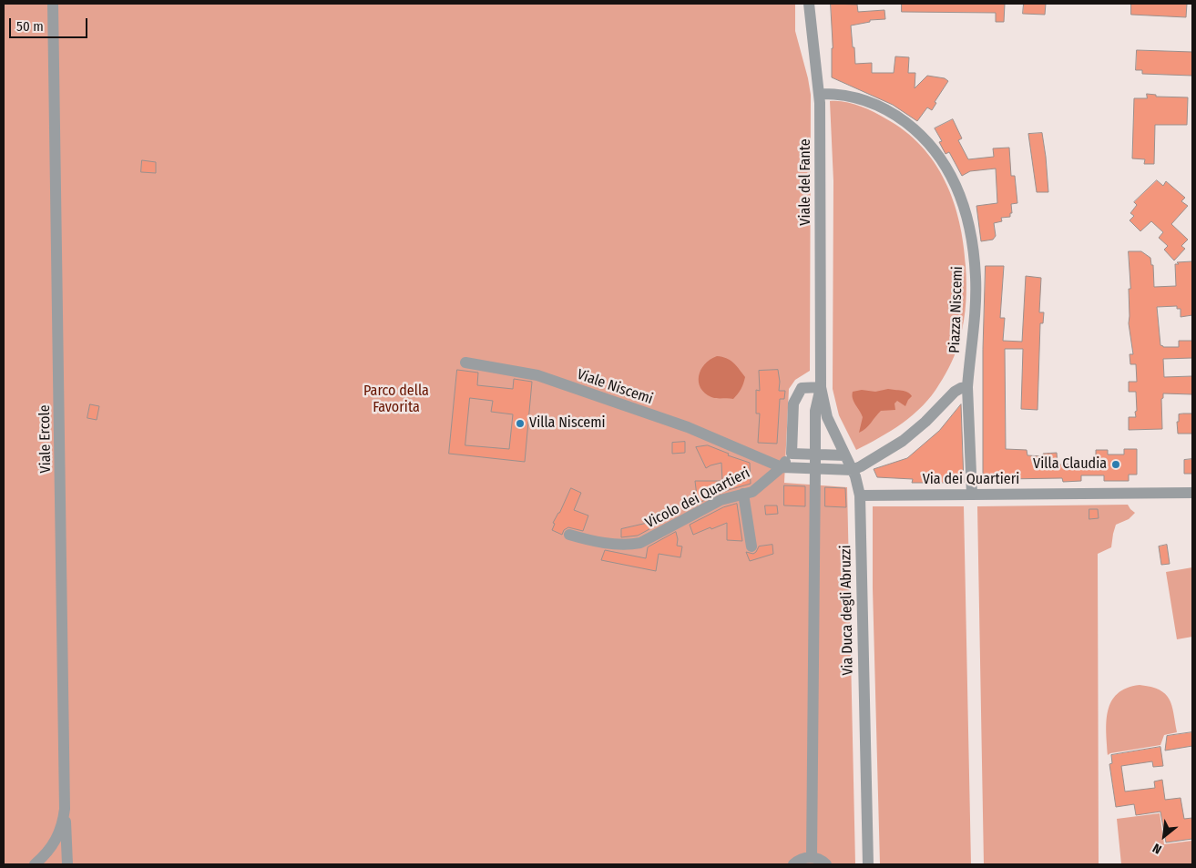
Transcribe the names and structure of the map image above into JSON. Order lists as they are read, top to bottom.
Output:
{
  "streets": {
    "street": [
      "Viale del Fante",
      "Piazza Niscemi",
      "Viale Niscemi",
      "Viale Ercole",
      "Via dei Quartieri",
      "Vicolo dei Quartieri",
      "Via Duca degli Abruzzi"
    ]
  },
  "crossings": [
    ["Viale del Fante", "Piazza Niscemi"],
    ["Viale del Fante", "Via Duca degli Abruzzi"],
    ["Piazza Niscemi", "Via dei Quartieri"],
    ["Viale Niscemi", "Vicolo dei Quartieri"],
    ["Viale Niscemi", "Via Duca degli Abruzzi"],
    ["Via dei Quartieri", "Via Duca degli Abruzzi"]
  ],
  "parks": ["Parco della Favorita"],
  "places": ["Villa Niscemi", "Villa Claudia"],
  "scale_bar": "50 m",
  "north": "bottom left"
}
